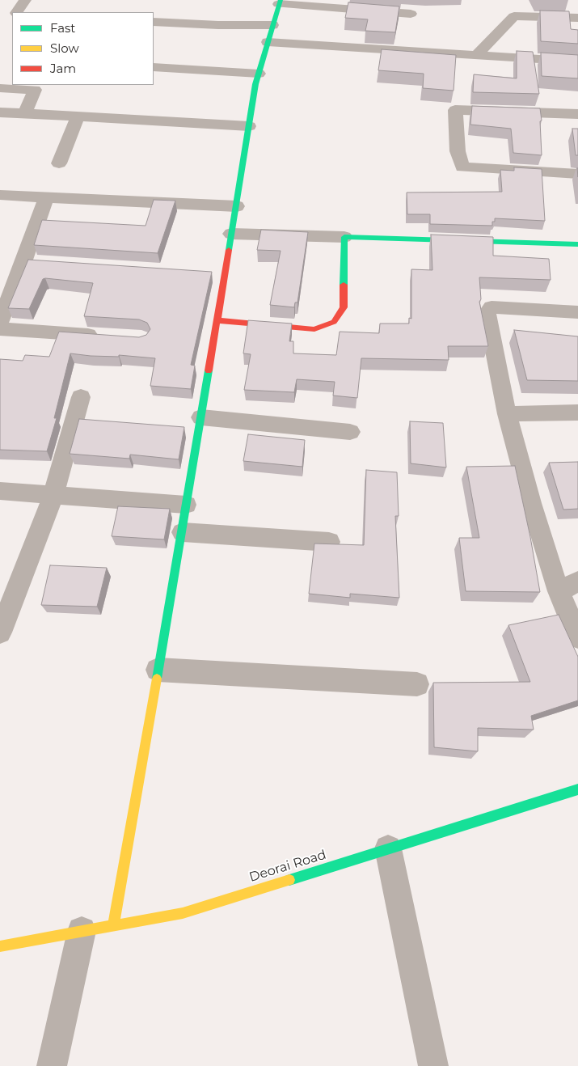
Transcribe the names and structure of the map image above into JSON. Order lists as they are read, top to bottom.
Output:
{
  "streets": {
    "street": ["Deorai Road"]
  },
  "legend": ["Fast", "Slow", "Jam"]
}
